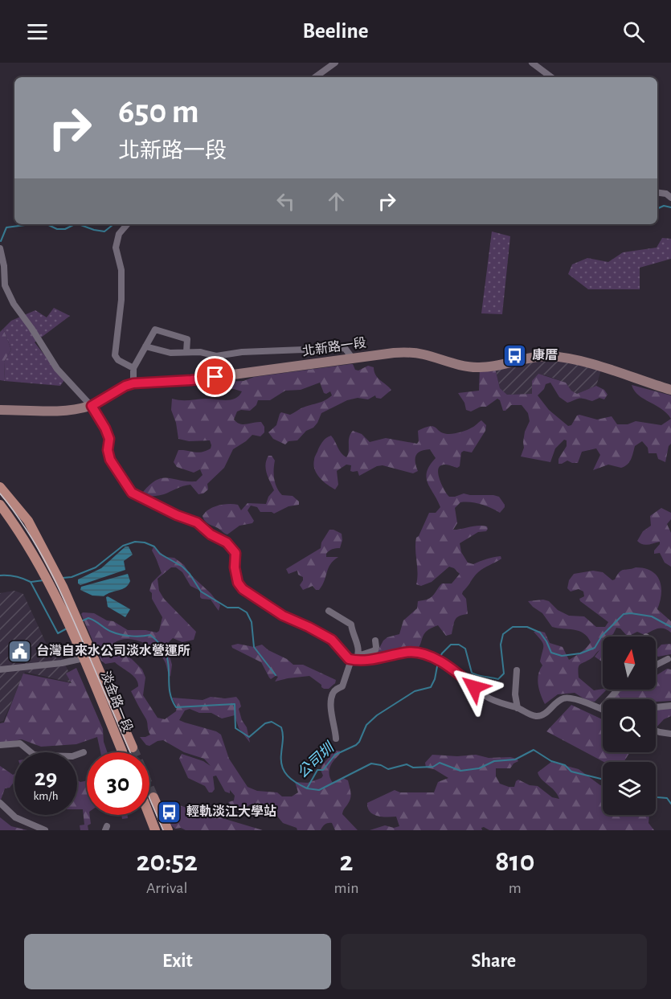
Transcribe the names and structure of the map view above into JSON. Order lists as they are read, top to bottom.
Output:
{
  "streets": {
    "main road": ["北新路一段", "淡金路一段"]
  },
  "water": ["公司圳"],
  "places": {
    "bus stop": ["康厝", "輕軌淡江大學站"],
    "public building": ["台灣自來水公司淡水營運所"]
  },
  "north": "top",
  "page": {
    "header": "Beeline",
    "turn": ["650 m", "北新路一段"],
    "speed": "29 km/h",
    "limit": "30",
    "eta": [
      "20:52",
      "Arrival",
      "2",
      "min",
      "810",
      "m"
    ],
    "buttons": ["Exit", "Share"]
  }
}
